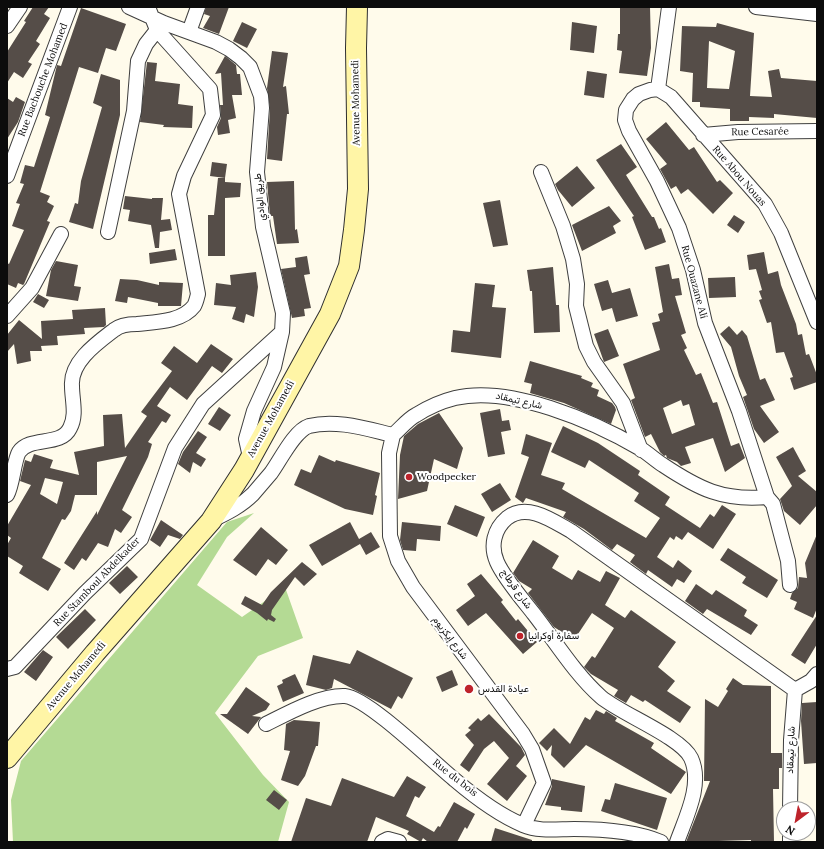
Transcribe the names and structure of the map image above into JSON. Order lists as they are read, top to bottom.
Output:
{
  "streets": {
    "main road": ["Avenue Mohamedi"],
    "street": [
      "Rue Bachouche Mohamed",
      "Rue Cesarée",
      "Rue Abou Nouas",
      "طريق الوادي",
      "Rue Ouazane Ali",
      "شارع تيمقاد",
      "Rue Stamboul Abdelkader",
      "شارع قرطاج",
      "شارع إيكزيوم",
      "Rue du bois"
    ]
  },
  "crossings": [
    ["Avenue Mohamedi", "طريق الوادي"],
    ["Rue Cesarée", "Rue Abou Nouas"],
    ["Rue Abou Nouas", "Rue Ouazane Ali"],
    ["طريق الوادي", "Rue Stamboul Abdelkader"],
    ["Rue Ouazane Ali", "شارع تيمقاد"],
    ["شارع تيمقاد", "شارع قرطاج"],
    ["شارع تيمقاد", "شارع إيكزيوم"],
    ["شارع إيكزيوم", "Rue du bois"]
  ],
  "places": ["Woodpecker", "سفارة أوكرانيا", "عيادة القدس"],
  "north": "bottom left"
}
